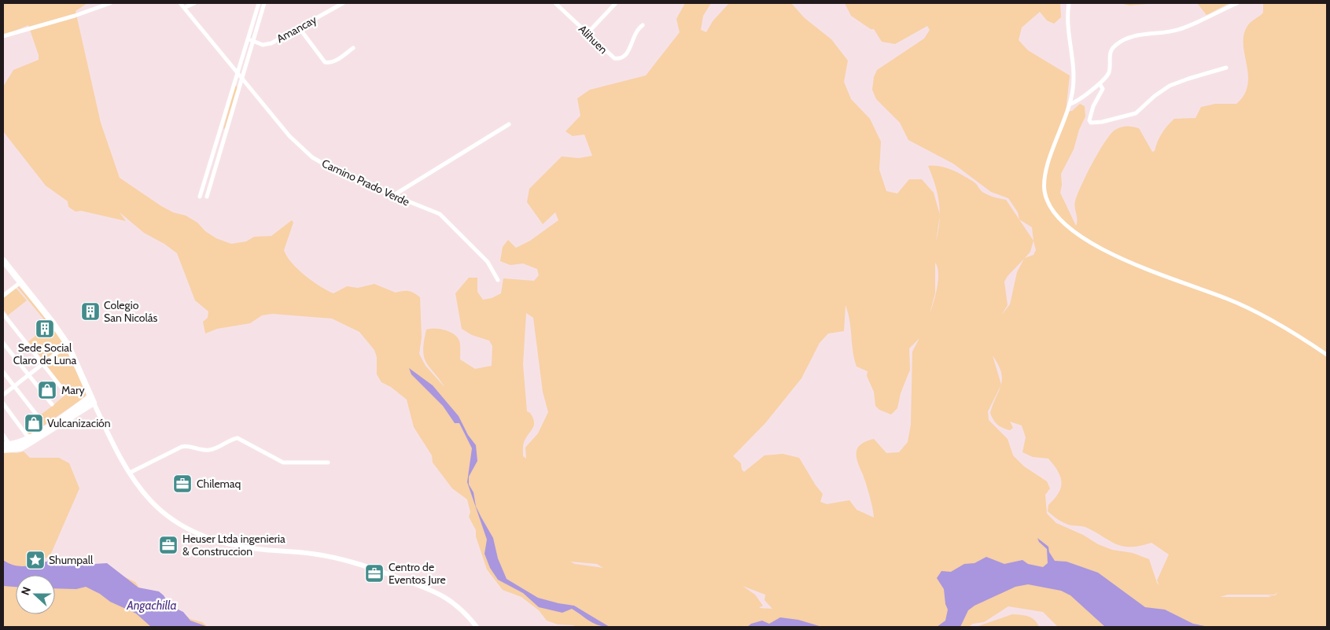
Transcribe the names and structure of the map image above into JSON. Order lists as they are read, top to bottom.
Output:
{
  "streets": {
    "street": ["Amancay", "Alihuen", "Camino Prado Verde"]
  },
  "water": ["Angachilla"],
  "places": {
    "building": ["Colegio San Nicolás", "Sede Social Claro de Luna"],
    "shop": ["Mary", "Vulcanización"],
    "office": ["Chilemaq", "Heuser Ltda ingenieria & Construccion", "Centro de Eventos Jure"],
    "place": ["Shumpall"]
  },
  "north": "left"
}
